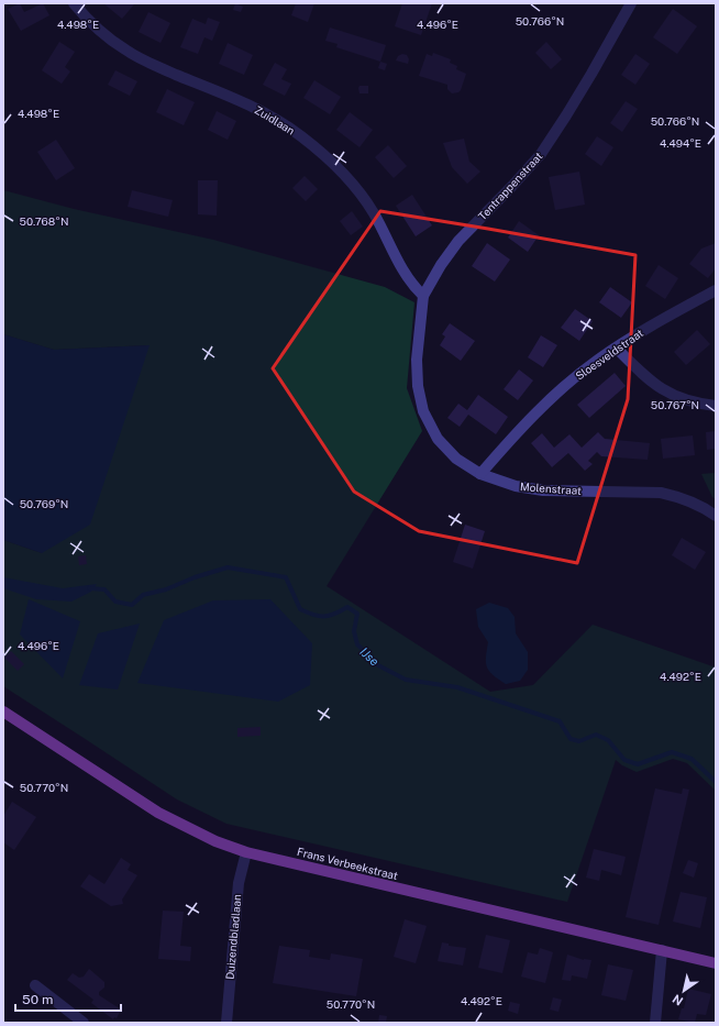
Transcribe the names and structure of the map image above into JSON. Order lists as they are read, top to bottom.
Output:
{
  "streets": {
    "main road": ["Frans Verbeekstraat"],
    "street": [
      "Zuidlaan",
      "Tentrappenstraat",
      "Sloesveldstraat",
      "Molenstraat",
      "Duizendbladlaan"
    ]
  },
  "crossings": [
    ["Zuidlaan", "Tentrappenstraat"],
    ["Zuidlaan", "Molenstraat"],
    ["Tentrappenstraat", "Molenstraat"],
    ["Sloesveldstraat", "Molenstraat"],
    ["Frans Verbeekstraat", "Duizendbladlaan"]
  ],
  "water": ["IJse"],
  "scale_bar": "50 m",
  "north": "bottom left",
  "coordinates": [
    "50.766°N",
    "4.498°E",
    "4.496°E",
    "4.494°E",
    "50.768°N",
    "50.767°N",
    "50.769°N",
    "4.492°E",
    "50.770°N"
  ]
}
